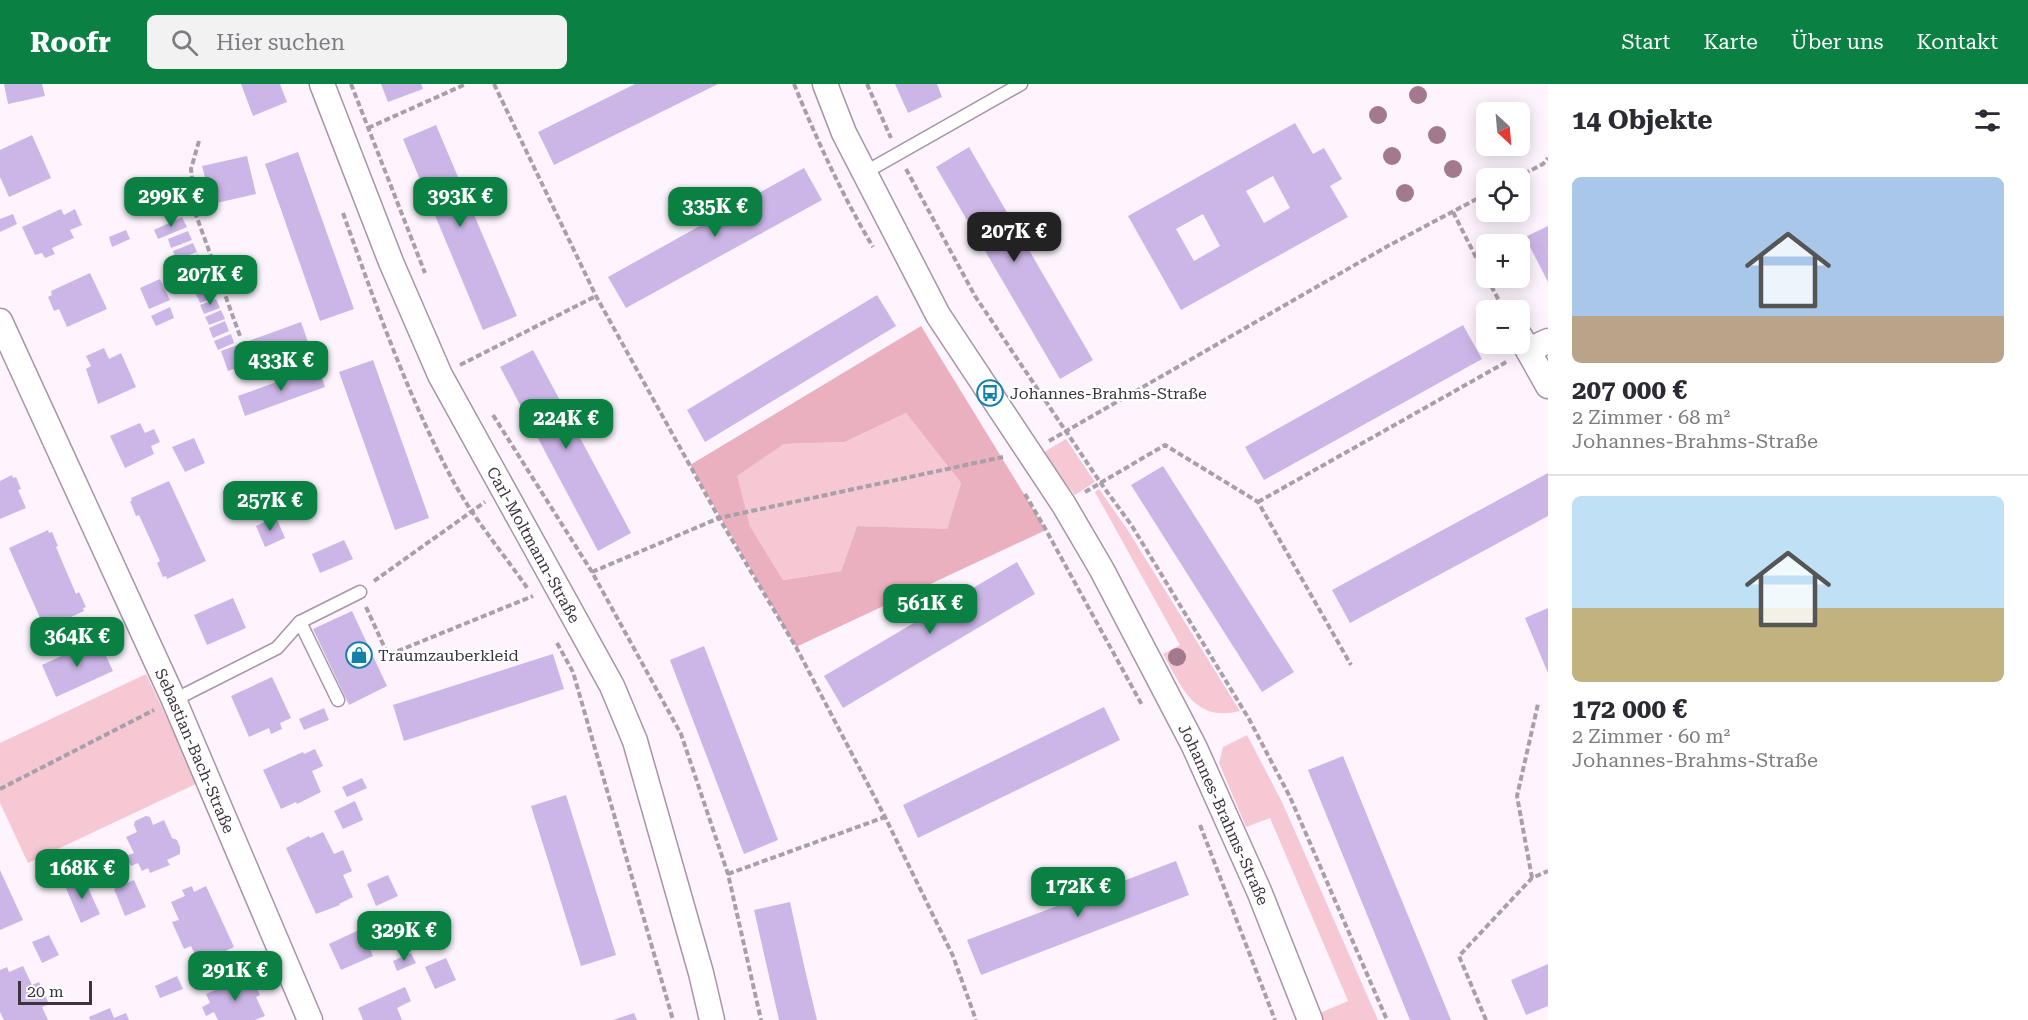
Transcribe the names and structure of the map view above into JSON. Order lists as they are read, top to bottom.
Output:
{
  "streets": {
    "street": ["Carl-Moltmann-Straße", "Sebastian-Bach-Straße", "Johannes-Brahms-Straße"]
  },
  "places": {
    "bus stop": ["Johannes-Brahms-Straße"],
    "shop": ["Traumzauberkleid"]
  },
  "scale_bar": "20 m",
  "north": "bottom right",
  "page": {
    "header": "Roofr",
    "search": "Hier suchen",
    "nav": [
      "Start",
      "Karte",
      "Über uns",
      "Kontakt"
    ],
    "heading": "14 Objekte",
    "map_buttons": ["+", "−"],
    "list": [
      {
        "name": "207 000 €",
        "note": "2 Zimmer · 68 m² · Johannes-Brahms-Straße"
      },
      {
        "name": "172 000 €",
        "note": "2 Zimmer · 60 m² · Johannes-Brahms-Straße"
      }
    ],
    "price": [
      "299K €",
      "393K €",
      "335K €",
      "207K €",
      "207K €",
      "433K €",
      "224K €",
      "257K €",
      "561K €",
      "364K €",
      "168K €",
      "172K €",
      "329K €",
      "291K €"
    ],
    "scale": "20 m"
  }
}
